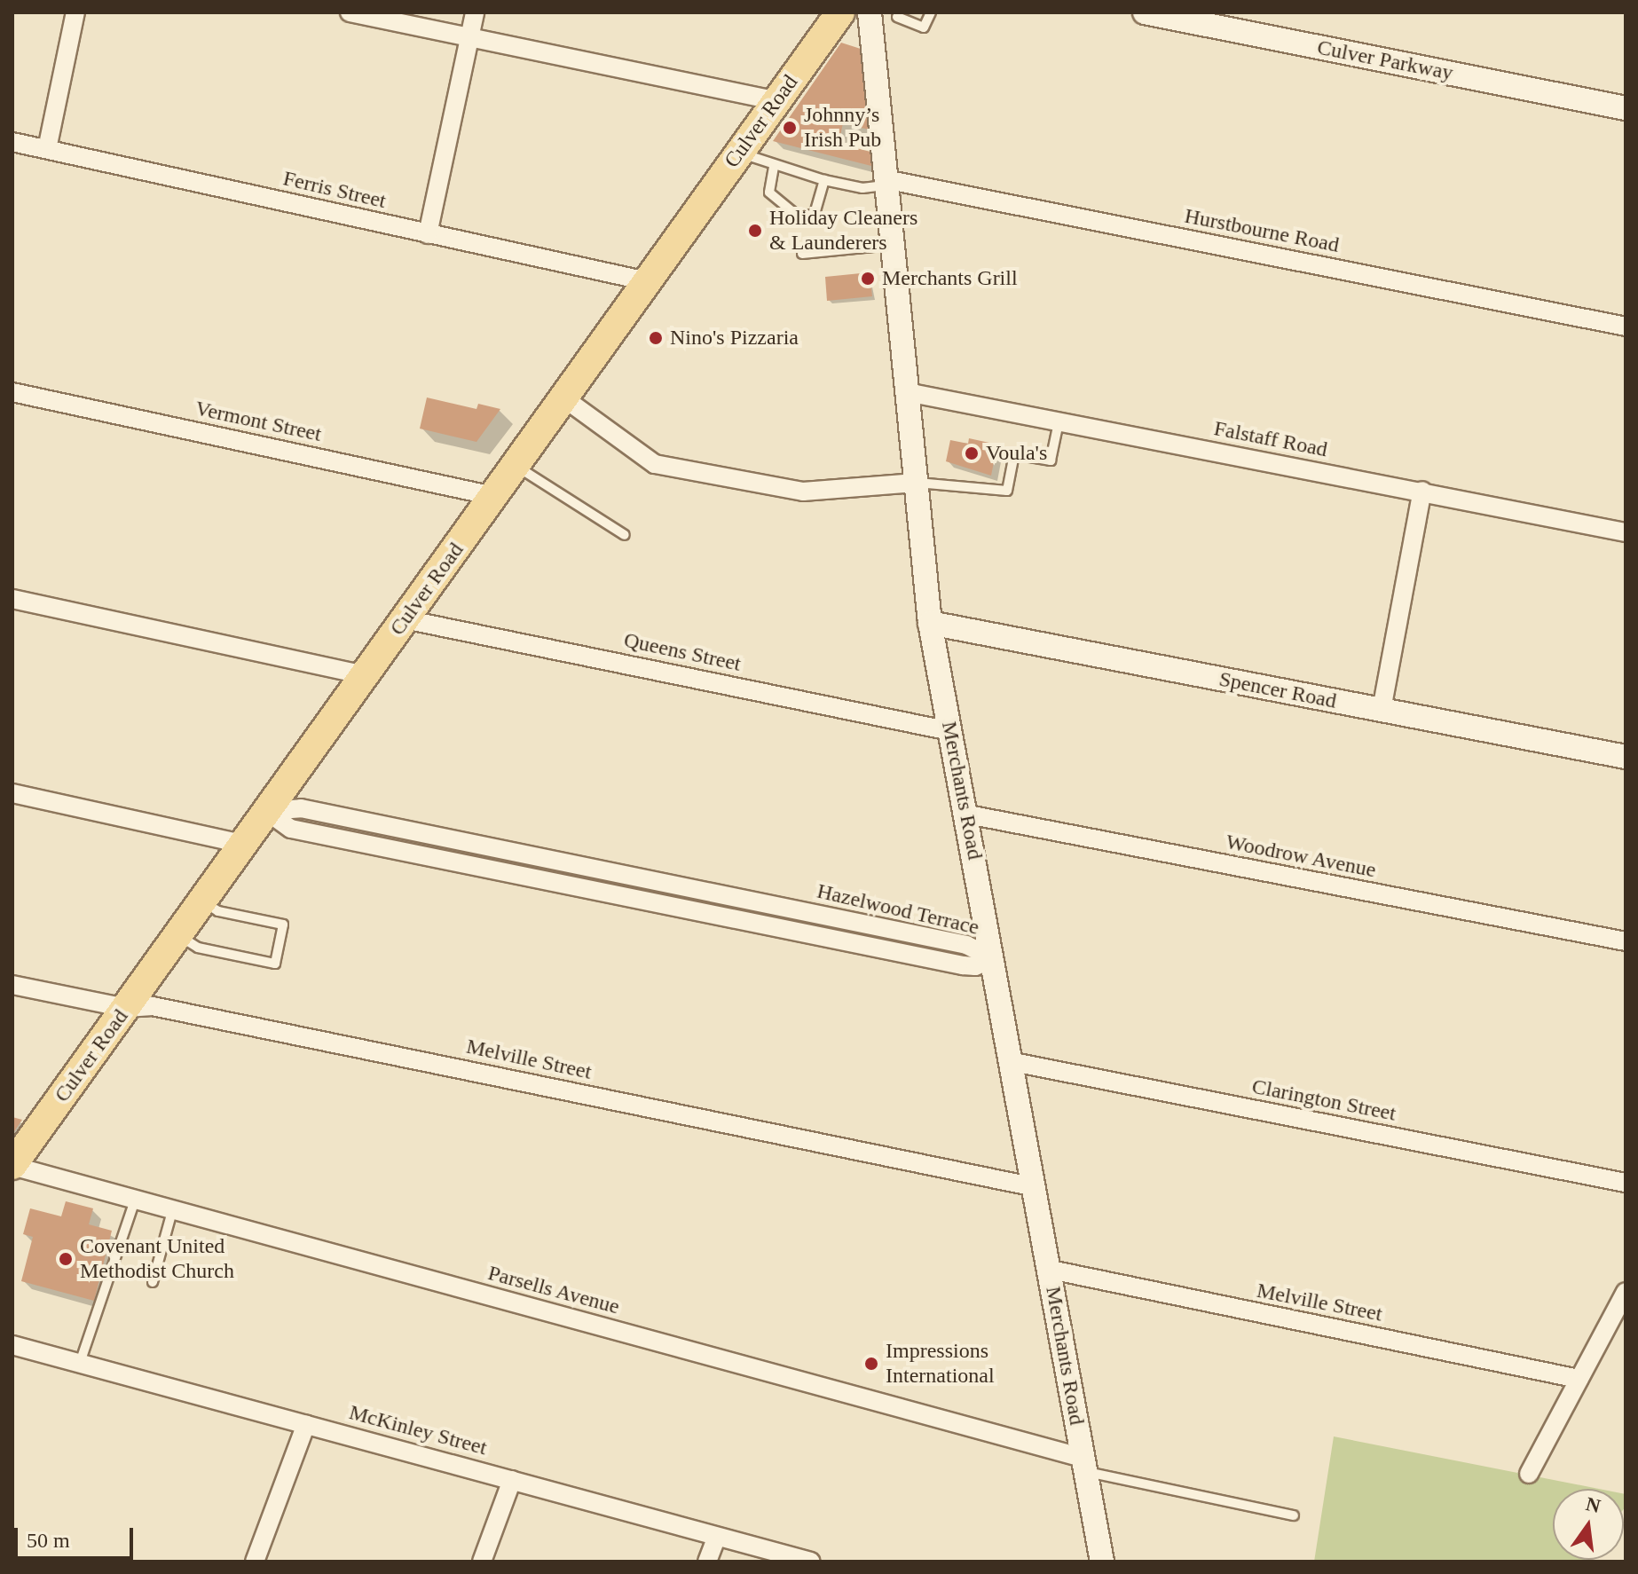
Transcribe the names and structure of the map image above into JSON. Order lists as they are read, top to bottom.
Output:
{
  "streets": {
    "main road": ["Culver Road"],
    "street": [
      "Culver Parkway",
      "Ferris Street",
      "Hurstbourne Road",
      "Vermont Street",
      "Falstaff Road",
      "Queens Street",
      "Spencer Road",
      "Merchants Road",
      "Woodrow Avenue",
      "Hazelwood Terrace",
      "Melville Street",
      "Clarington Street",
      "Parsells Avenue",
      "McKinley Street"
    ]
  },
  "crossings": [
    ["Culver Road", "Ferris Street"],
    ["Culver Road", "Vermont Street"],
    ["Culver Road", "Queens Street"],
    ["Culver Road", "Hazelwood Terrace"],
    ["Culver Road", "Melville Street"],
    ["Culver Road", "Parsells Avenue"],
    ["Hurstbourne Road", "Merchants Road"],
    ["Falstaff Road", "Merchants Road"],
    ["Queens Street", "Merchants Road"],
    ["Spencer Road", "Merchants Road"],
    ["Merchants Road", "Woodrow Avenue"],
    ["Merchants Road", "Hazelwood Terrace"],
    ["Merchants Road", "Melville Street"],
    ["Merchants Road", "Clarington Street"],
    ["Merchants Road", "Parsells Avenue"]
  ],
  "places": [
    "Johnny’s Irish Pub",
    "Holiday Cleaners & Launderers",
    "Merchants Grill",
    "Nino's Pizzaria",
    "Voula's",
    "Covenant United Methodist Church",
    "Impressions International"
  ],
  "scale_bar": "50 m",
  "north": "top"
}
